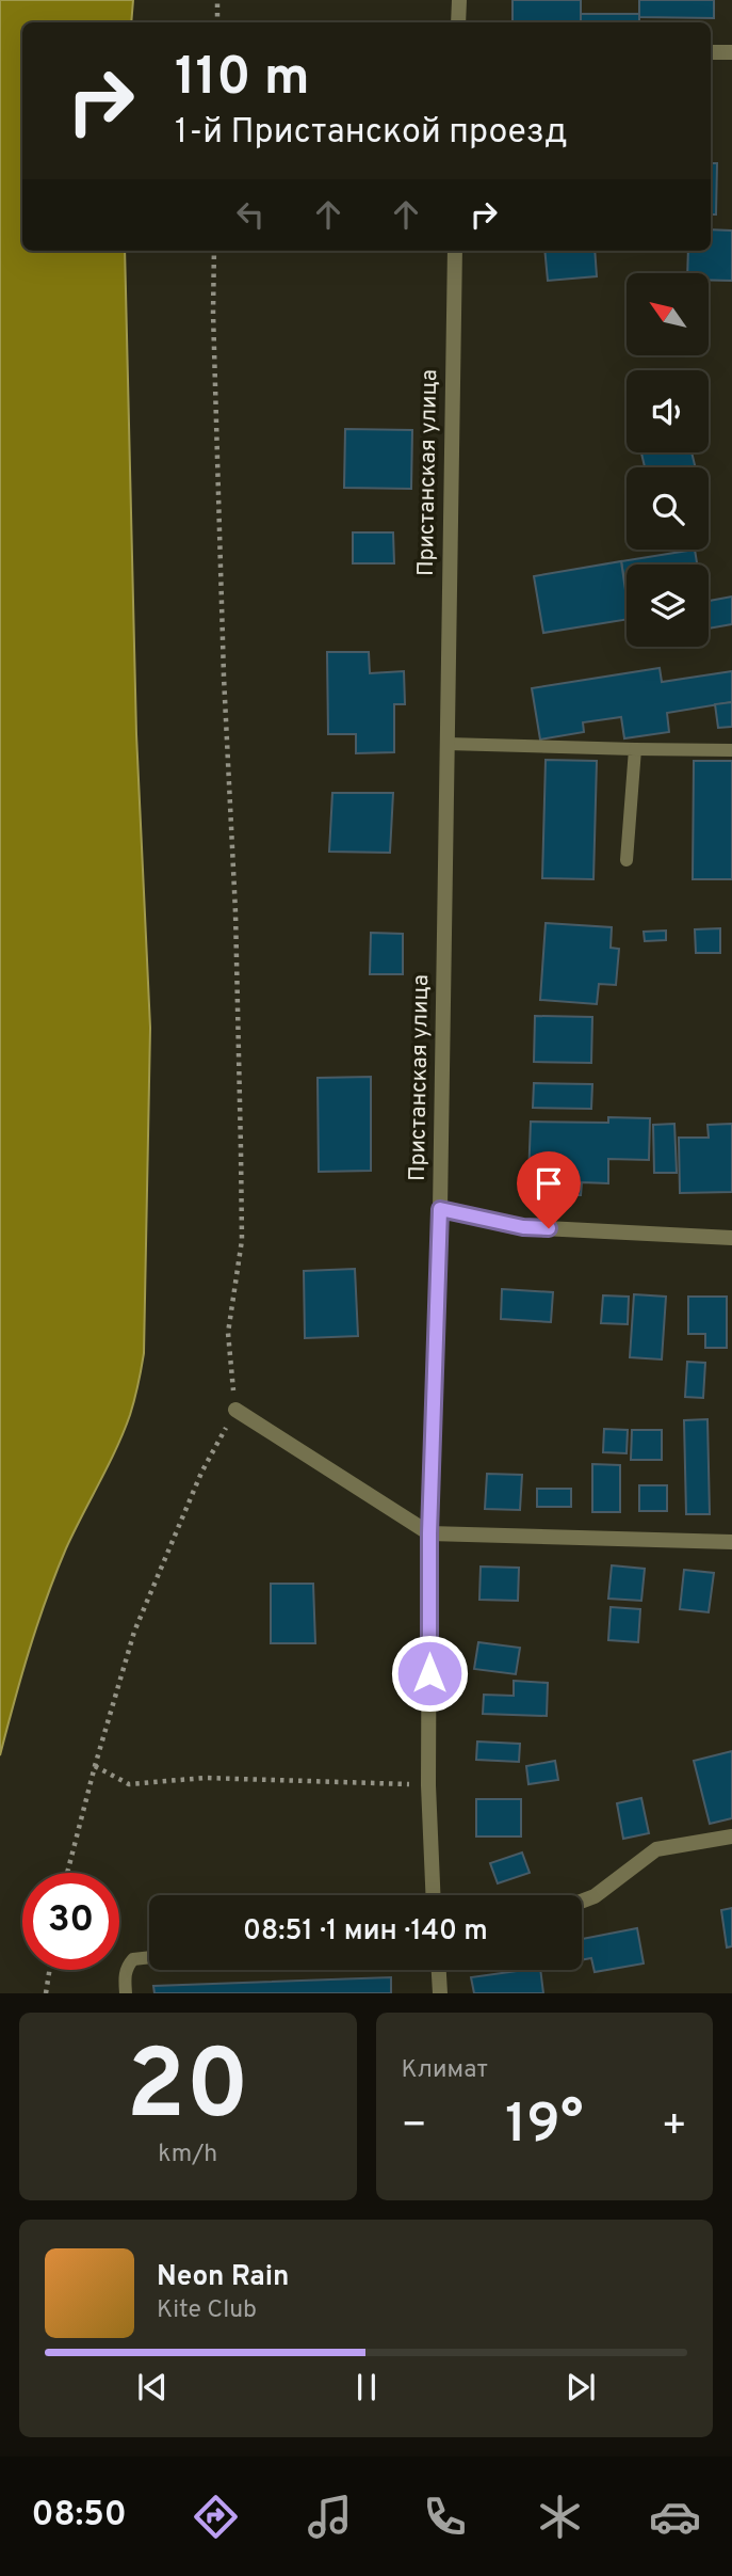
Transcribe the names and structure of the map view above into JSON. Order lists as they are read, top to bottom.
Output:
{
  "streets": {
    "street": ["Пристанская улица"]
  },
  "north": "top left",
  "page": {
    "turn": ["110 m", "1-й Пристанской проезд"],
    "limit": "30",
    "trip": "08:51 · 1 мин · 140 m",
    "tile": [
      ["20", "km/h"],
      "Климат"
    ],
    "heat": ["−", "19°", "+"],
    "song": ["Neon Rain", "Kite Club"],
    "tabs": "08:50"
  }
}
